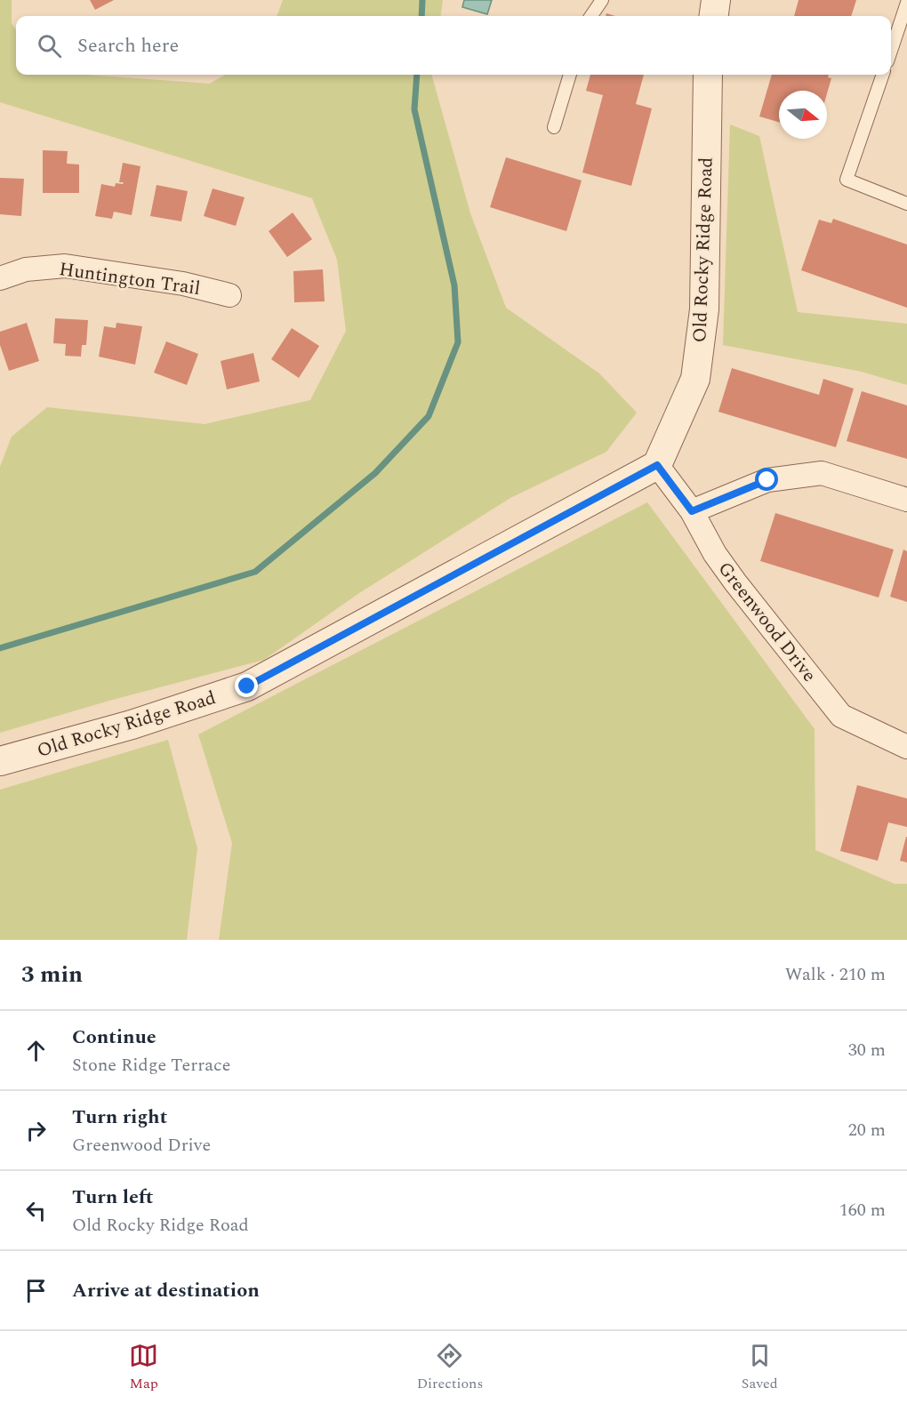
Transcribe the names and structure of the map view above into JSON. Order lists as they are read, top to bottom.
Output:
{
  "streets": {
    "street": ["Old Rocky Ridge Road", "Huntington Trail", "Greenwood Drive"]
  },
  "crossings": [
    ["Old Rocky Ridge Road", "Greenwood Drive"]
  ],
  "north": "right",
  "page": {
    "search": "Search here",
    "heading": ["3 min", "Walk · 210 m"],
    "list": [
      ["Continue", "Stone Ridge Terrace", "30 m"],
      ["Turn right", "Greenwood Drive", "20 m"],
      ["Turn left", "Old Rocky Ridge Road", "160 m"],
      "Arrive at destination"
    ],
    "nav": ["Map", "Directions", "Saved"]
  }
}
